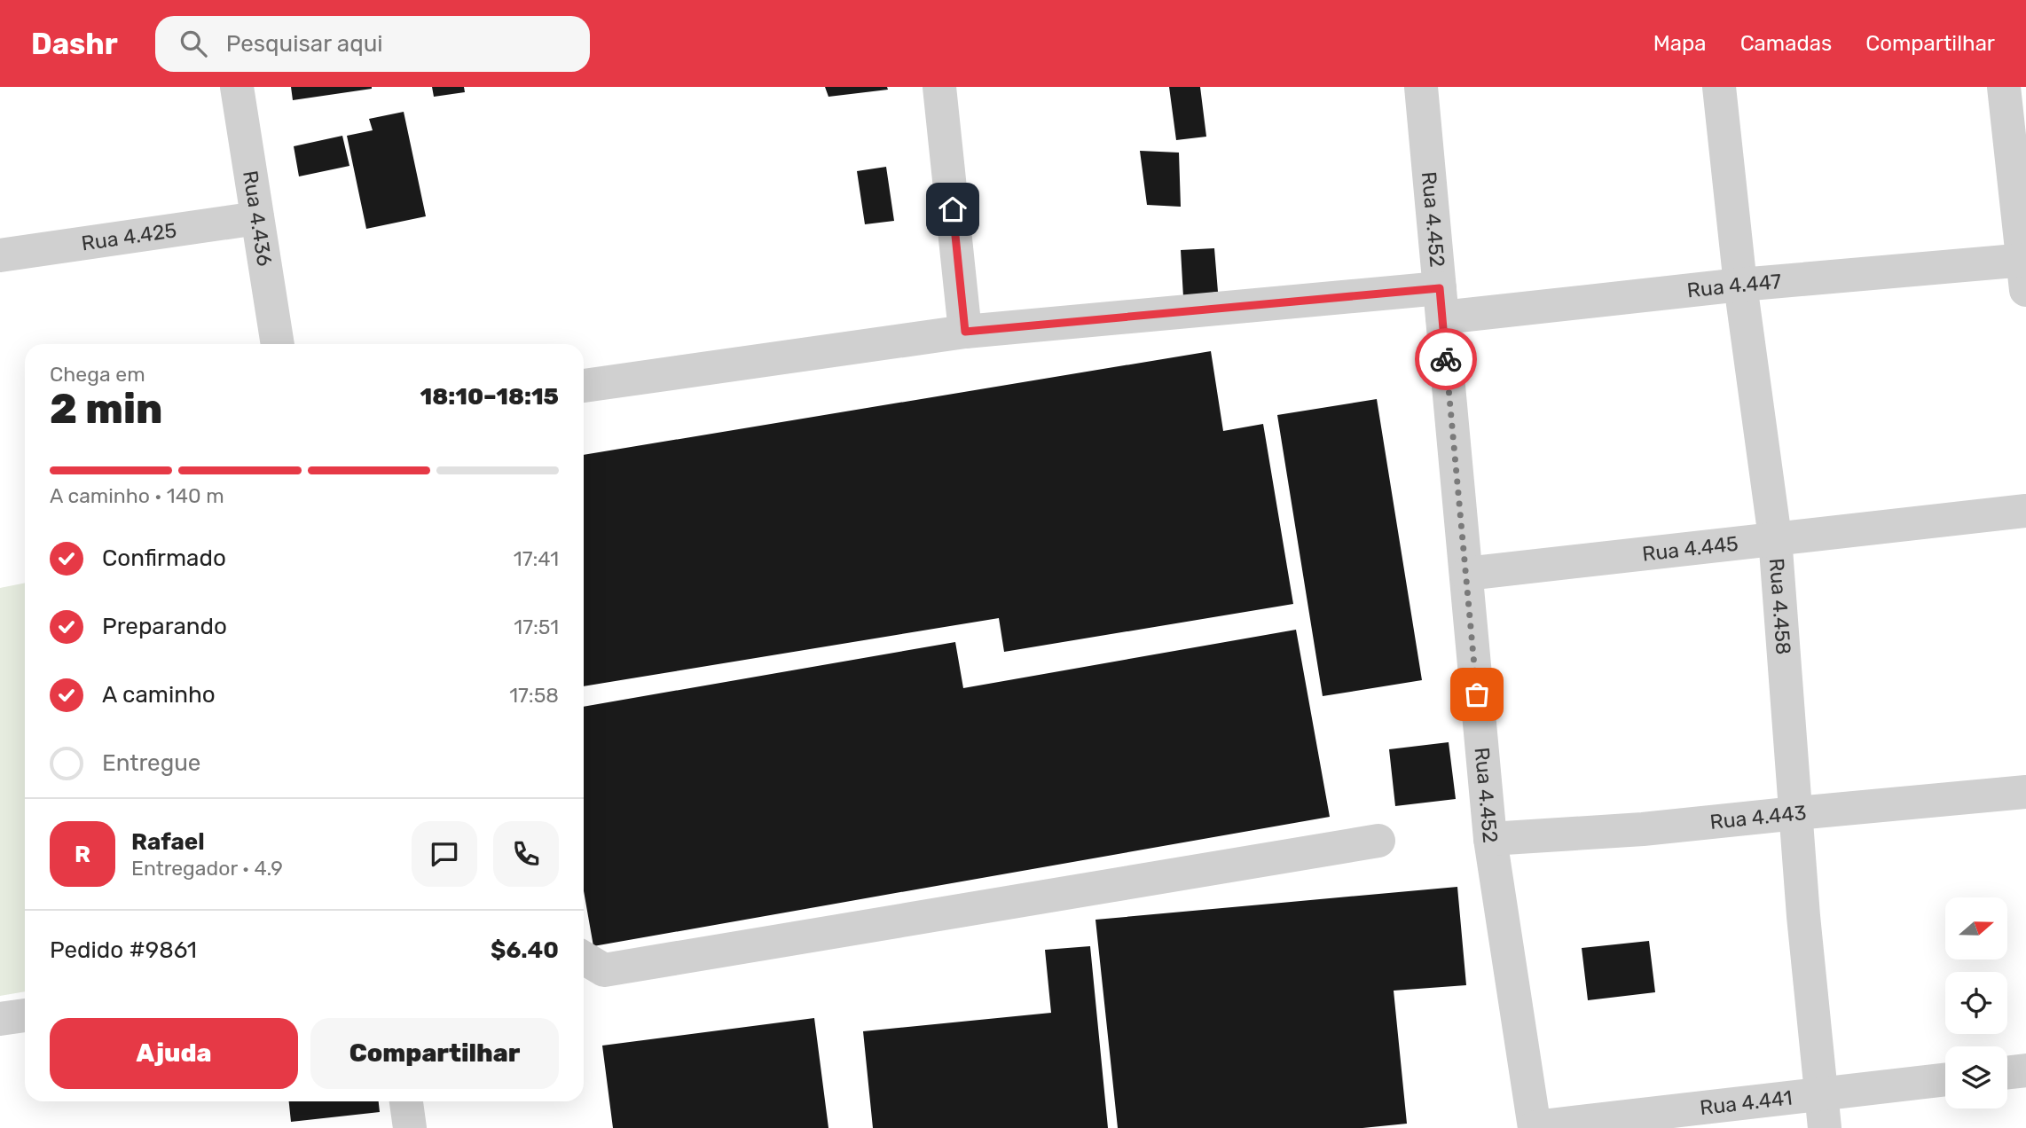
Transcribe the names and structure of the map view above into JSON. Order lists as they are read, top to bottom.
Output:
{
  "streets": {
    "street": [
      "Rua 4.436",
      "Rua 4.452",
      "Rua 4.425",
      "Rua 4.447",
      "Rua 4.445",
      "Rua 4.458",
      "Rua 4.443",
      "Rua 4.441"
    ]
  },
  "crossings": [
    ["Rua 4.436", "Rua 4.425"],
    ["Rua 4.452", "Rua 4.447"],
    ["Rua 4.452", "Rua 4.445"],
    ["Rua 4.452", "Rua 4.443"],
    ["Rua 4.452", "Rua 4.441"],
    ["Rua 4.447", "Rua 4.458"],
    ["Rua 4.445", "Rua 4.458"],
    ["Rua 4.458", "Rua 4.443"],
    ["Rua 4.458", "Rua 4.441"]
  ],
  "north": "right",
  "page": {
    "header": "Dashr",
    "search": "Pesquisar aqui",
    "nav": ["Mapa", "Camadas", "Compartilhar"],
    "heading": ["2 min", "Chega em", "18:10–18:15"],
    "panel": [
      "Rafael",
      "Entregador · 4.9",
      "Pedido #9861",
      "$6.40"
    ],
    "bar": "A caminho · 140 m",
    "list": [
      ["Confirmado", "17:41"],
      ["Preparando", "17:51"],
      ["A caminho", "17:58"],
      "Entregue"
    ],
    "round": "R",
    "buttons": ["Ajuda", "Compartilhar"]
  }
}
